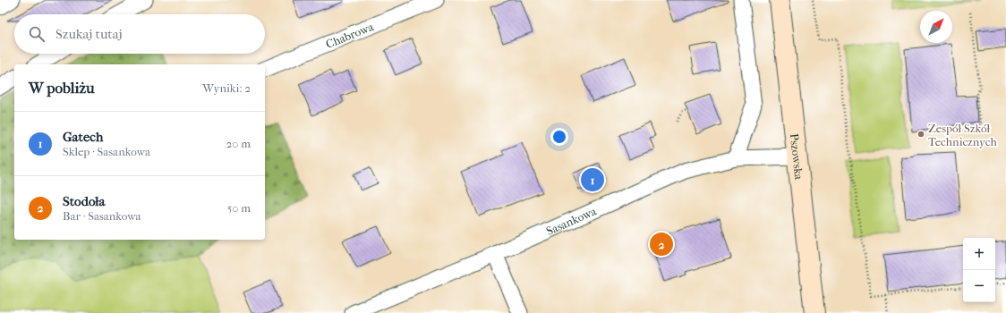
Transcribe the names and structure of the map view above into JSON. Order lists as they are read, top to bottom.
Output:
{
  "streets": {
    "main road": ["Pszowska"],
    "street": ["Chabrowa", "Sasankowa"]
  },
  "crossings": [
    ["Pszowska", "Sasankowa"]
  ],
  "places": ["Zespół Szkół Technicznych"],
  "north": "top right",
  "page": {
    "search": "Szukaj tutaj",
    "heading": ["W pobliżu", "Wyniki: 2"],
    "list": [
      {
        "mark": "1",
        "name": "Gatech",
        "note": "Sklep · Sasankowa",
        "value": "20 m"
      },
      {
        "mark": "2",
        "name": "Stodoła",
        "note": "Bar · Sasankowa",
        "value": "50 m"
      }
    ],
    "pins": ["1", "2"],
    "map_buttons": ["+", "−"]
  }
}
